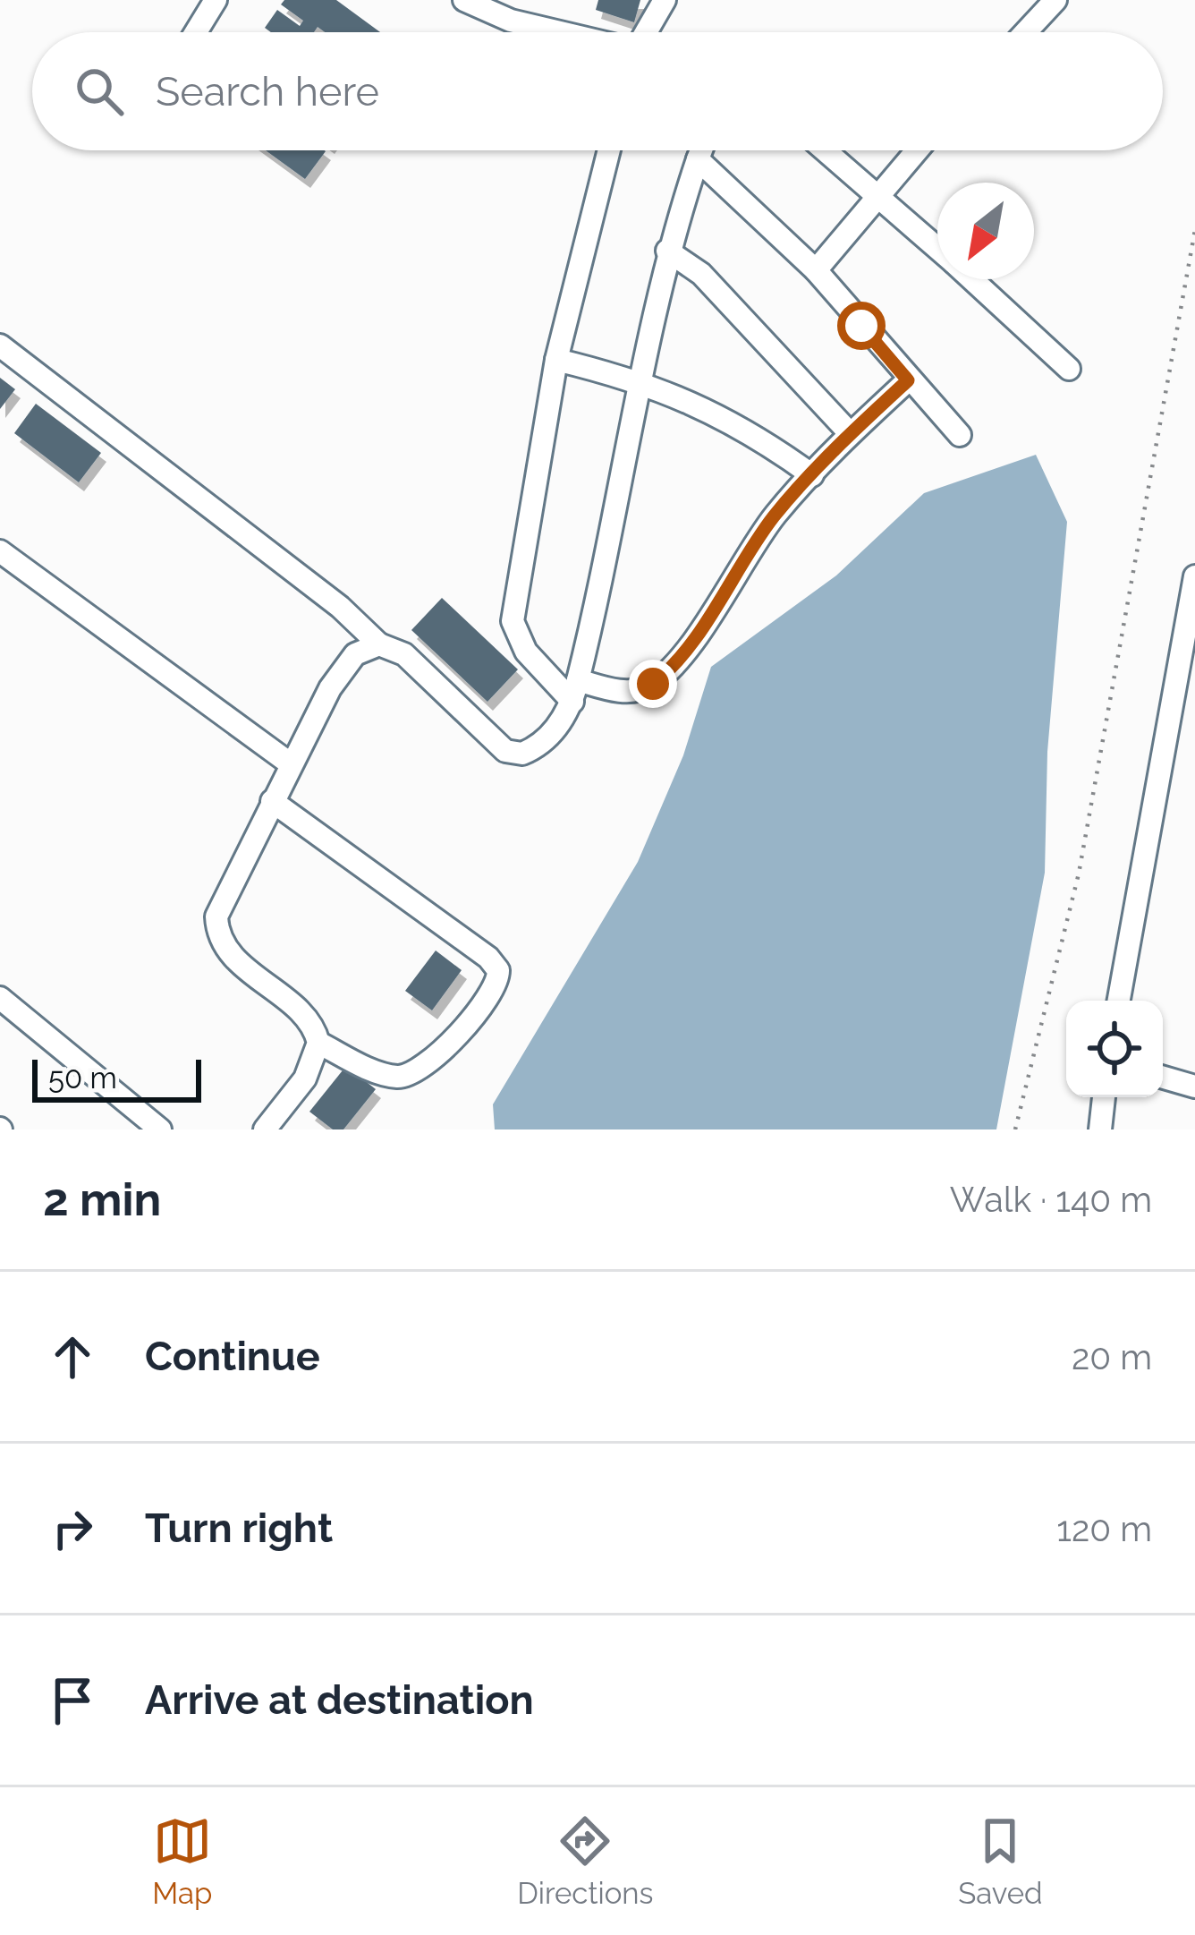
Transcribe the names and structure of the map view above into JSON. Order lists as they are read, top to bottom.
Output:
{
  "scale_bar": "50 m",
  "north": "bottom left",
  "page": {
    "search": "Search here",
    "scale": "50 m",
    "heading": ["2 min", "Walk · 140 m"],
    "list": [
      ["Continue", "20 m"],
      ["Turn right", "120 m"],
      "Arrive at destination"
    ],
    "nav": ["Map", "Directions", "Saved"]
  }
}
